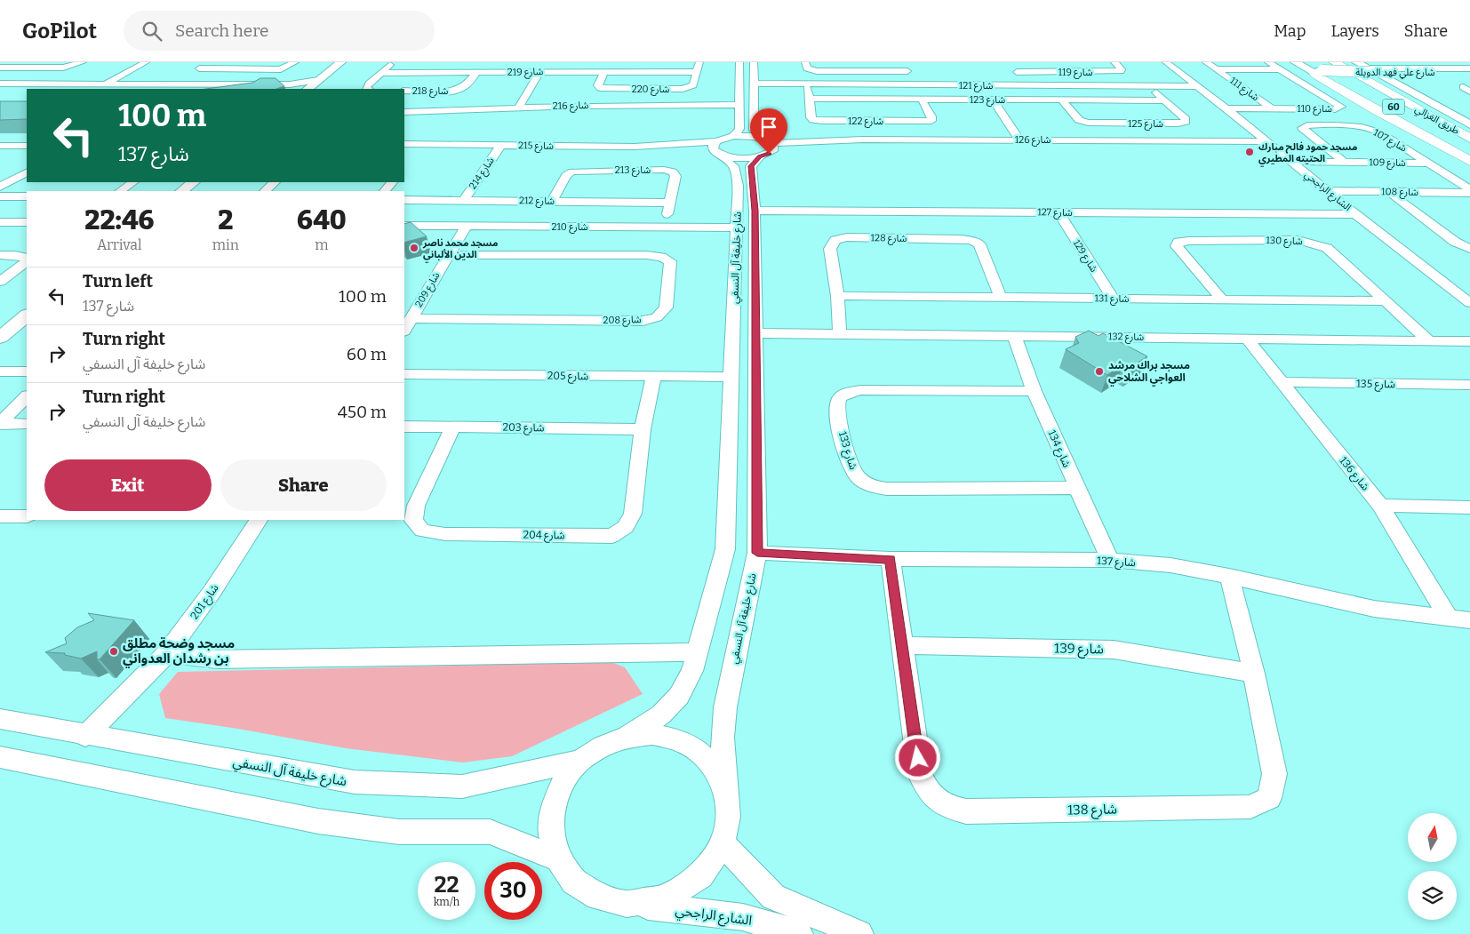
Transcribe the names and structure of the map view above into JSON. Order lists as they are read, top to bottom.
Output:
{
  "streets": {
    "highway": ["60", "طريق الغزالي"],
    "main road": ["شارع علي فهد الدويلة"],
    "street": [
      "شارع 219",
      "شارع 119",
      "شارع 121",
      "شارع 220",
      "شارع 111",
      "شارع 218",
      "شارع 123",
      "شارع 216",
      "شارع 110",
      "شارع 122",
      "شارع 125",
      "شارع 126",
      "شارع 107",
      "شارع 215",
      "شارع 109",
      "شارع 213",
      "شارع 214",
      "الشارع الراجحي",
      "شارع 108",
      "شارع 212",
      "شارع 127",
      "شارع 210",
      "شارع 128",
      "شارع 130",
      "شارع 129",
      "شارع خليفة آل النسفي",
      "شارع 209",
      "شارع 131",
      "شارع 208",
      "شارع 132",
      "شارع 205",
      "شارع 135",
      "شارع 203",
      "شارع 134",
      "شارع 133",
      "شارع 136",
      "شارع 204",
      "شارع 137",
      "شارع 201",
      "شارع 139",
      "شارع 138"
    ]
  },
  "crossings": [
    ["شارع 219", "شارع 220"],
    ["شارع 219", "شارع 218"],
    ["شارع 119", "شارع 121"],
    ["شارع علي فهد الدويلة", "طريق الغزالي"],
    ["شارع 121", "شارع 122"],
    ["شارع 121", "شارع 125"],
    ["شارع 121", "الشارع الراجحي"],
    ["شارع 111", "شارع 110"],
    ["شارع 123", "شارع 122"],
    ["شارع 123", "شارع 125"],
    ["شارع 110", "الشارع الراجحي"],
    ["شارع 126", "شارع 215"],
    ["شارع 126", "الشارع الراجحي"],
    ["شارع 126", "شارع خليفة آل النسفي"],
    ["شارع 107", "شارع 109"],
    ["شارع 107", "شارع 108"],
    ["شارع 215", "شارع 214"],
    ["شارع 215", "شارع خليفة آل النسفي"],
    ["شارع 109", "الشارع الراجحي"],
    ["شارع 213", "شارع 212"],
    ["شارع 213", "شارع 210"],
    ["شارع 214", "شارع 212"],
    ["الشارع الراجحي", "شارع 108"],
    ["الشارع الراجحي", "شارع 127"],
    ["شارع 127", "شارع 129"],
    ["شارع 127", "شارع خليفة آل النسفي"],
    ["شارع 210", "شارع خليفة آل النسفي"],
    ["شارع 210", "شارع 209"],
    ["شارع 128", "شارع 131"],
    ["شارع 128", "شارع 132"],
    ["شارع 130", "شارع 131"],
    ["شارع 130", "شارع 132"],
    ["شارع 129", "شارع 131"],
    ["شارع خليفة آل النسفي", "شارع 132"],
    ["شارع خليفة آل النسفي", "شارع 205"],
    ["شارع خليفة آل النسفي", "شارع 137"],
    ["شارع خليفة آل النسفي", "شارع 201"],
    ["شارع 209", "شارع 208"],
    ["شارع 132", "شارع 134"],
    ["شارع 132", "شارع 136"],
    ["شارع 205", "شارع 204"],
    ["شارع 135", "شارع 136"],
    ["شارع 203", "شارع 204"],
    ["شارع 134", "شارع 133"],
    ["شارع 134", "شارع 137"],
    ["شارع 136", "شارع 137"],
    ["شارع 137", "شارع 138"],
    ["شارع 139", "شارع 138"]
  ],
  "places": [
    "مسجد حمود فالح مبارك الحتيته المطيري",
    "مسجد محمد ناصر الدين الألباني",
    "مسجد براك مرشد العواجي الشلاحي",
    "مسجد وضحة مطلق بن رشدان العدواني"
  ],
  "north": "top",
  "page": {
    "header": "GoPilot",
    "search": "Search here",
    "nav": ["Map", "Layers", "Share"],
    "turn": ["100 m", "شارع 137"],
    "eta": [
      "22:46",
      "Arrival",
      "2",
      "min",
      "640",
      "m"
    ],
    "list": [
      {
        "name": "Turn left",
        "note": "شارع 137",
        "value": "100 m"
      },
      {
        "name": "Turn right",
        "note": "شارع خليفة آل النسفي",
        "value": "60 m"
      },
      {
        "name": "Turn right",
        "note": "شارع خليفة آل النسفي",
        "value": "450 m"
      }
    ],
    "buttons": ["Exit", "Share"],
    "speed": "22 km/h",
    "limit": "30"
  }
}
